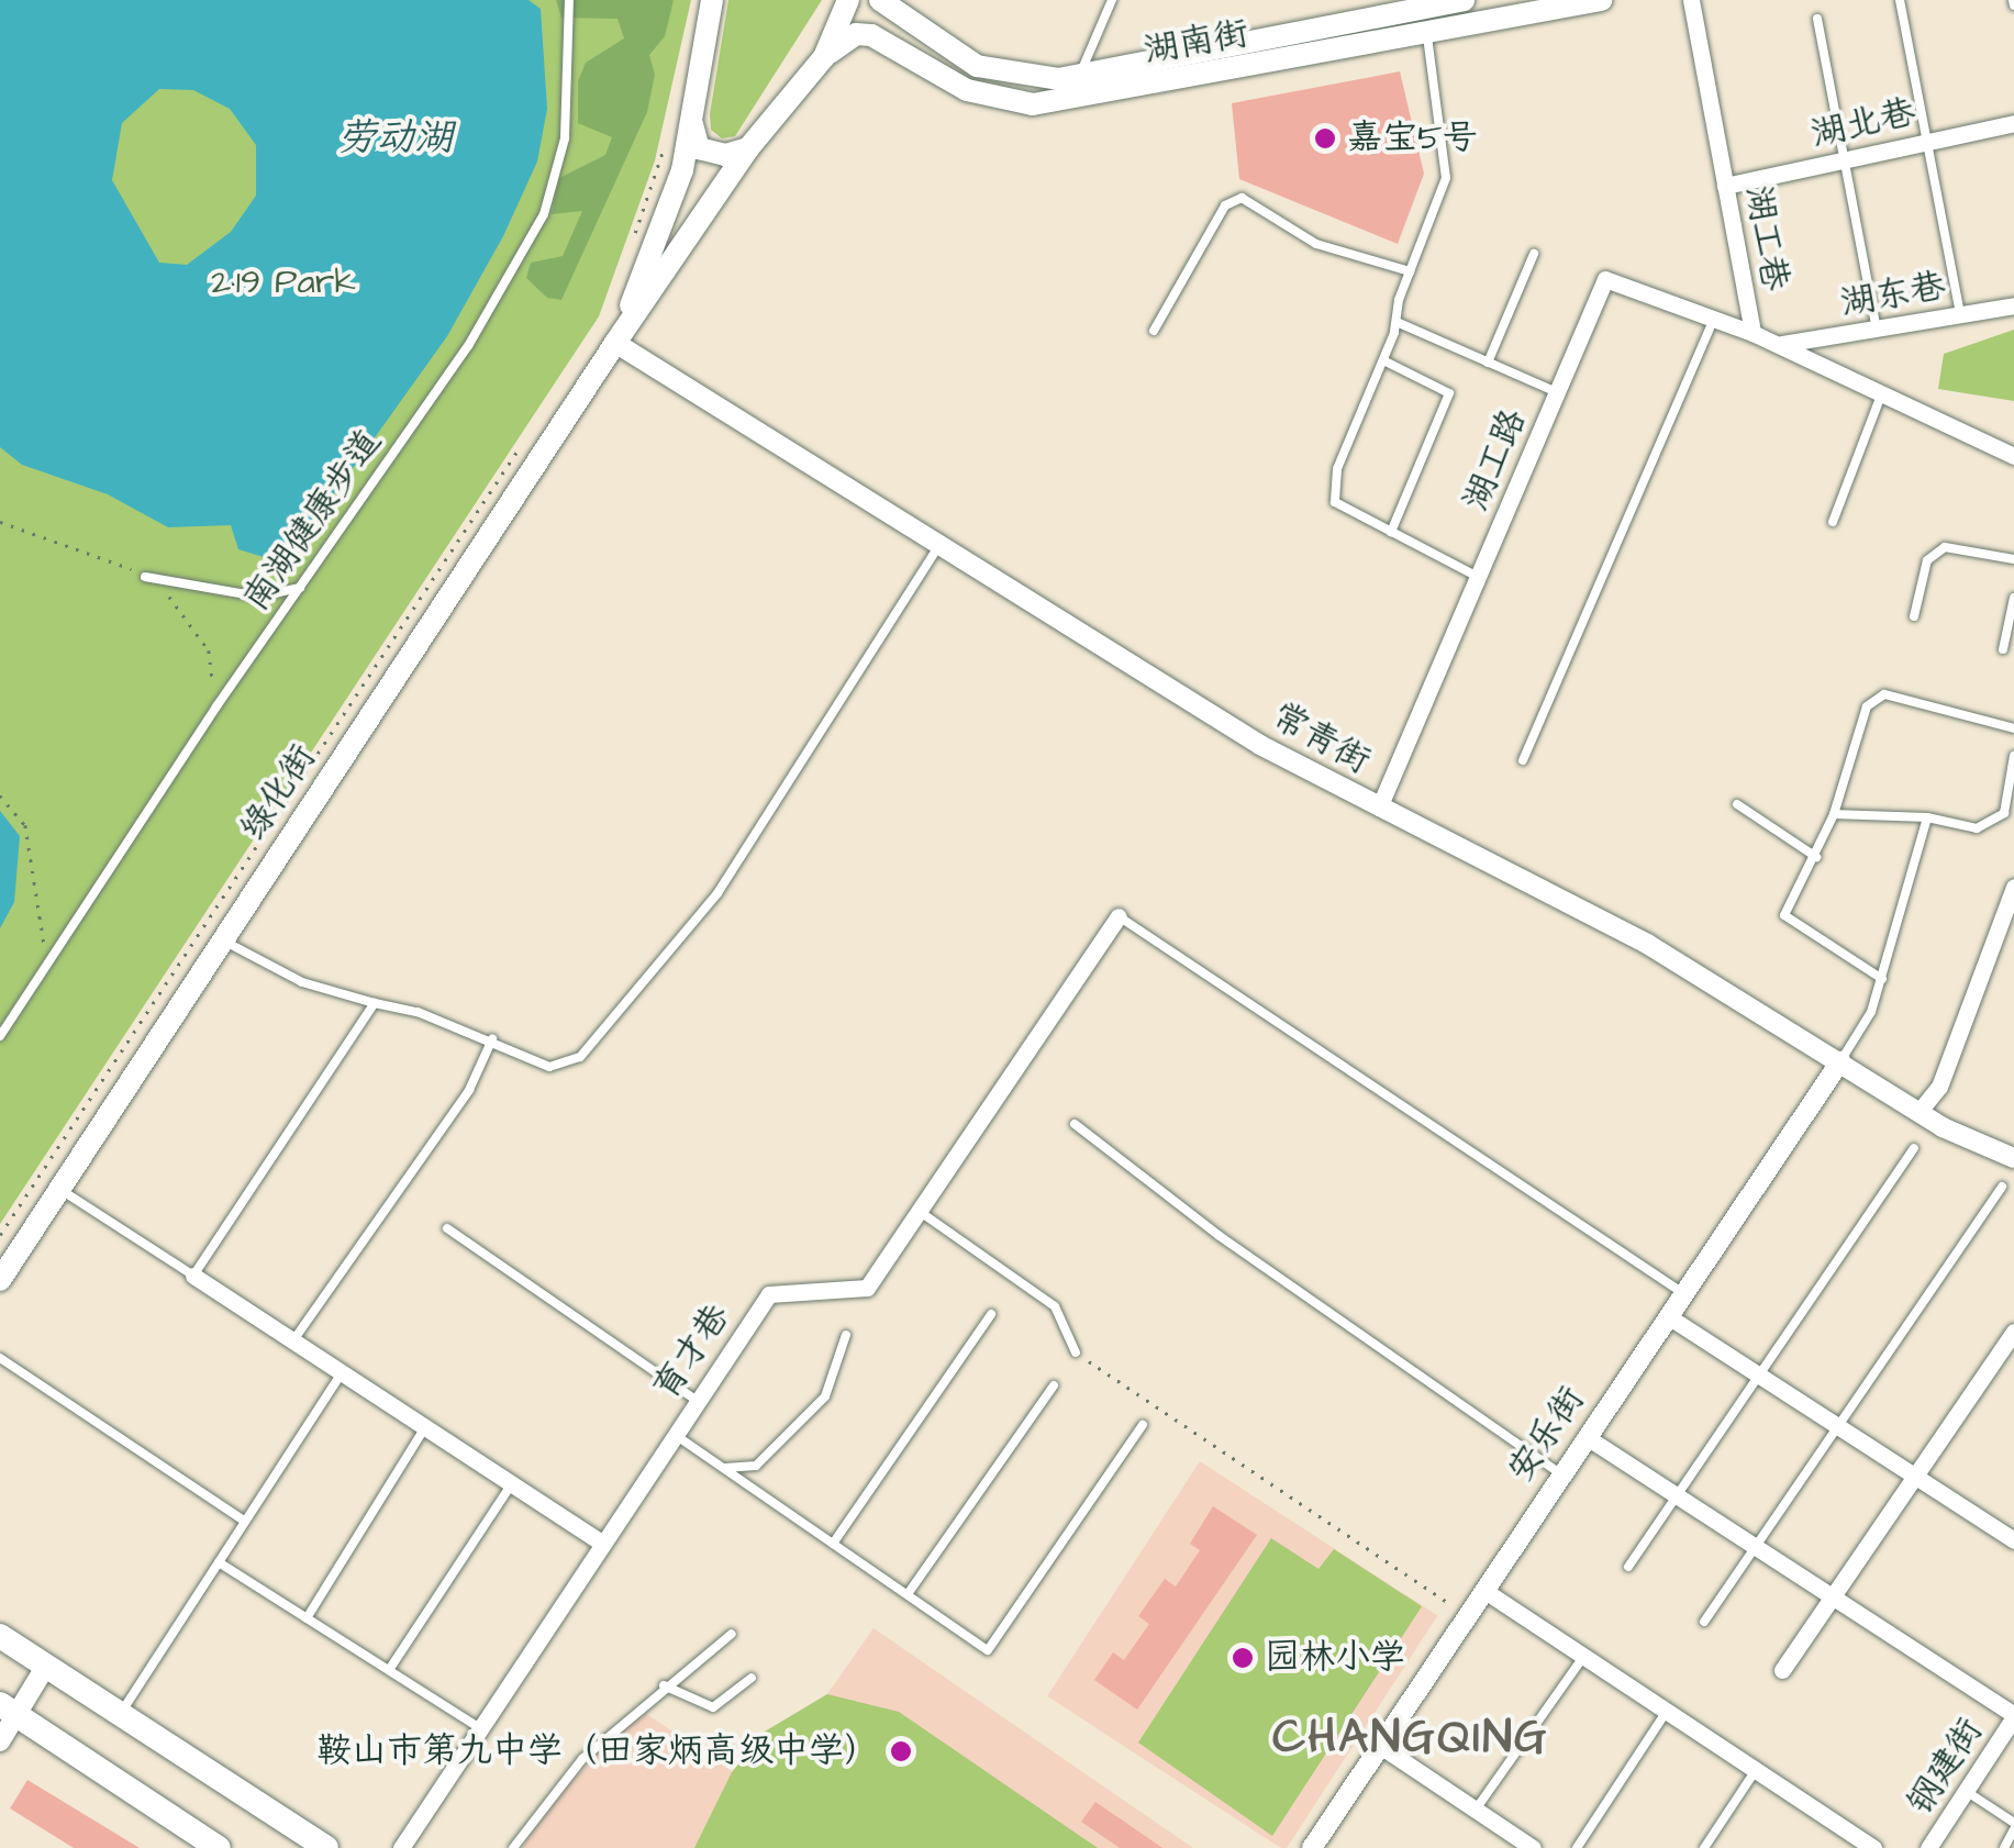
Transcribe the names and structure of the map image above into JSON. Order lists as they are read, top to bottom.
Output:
{
  "streets": {
    "main road": ["湖南街", "绿化街"],
    "street": [
      "湖北巷",
      "湖工巷",
      "湖东巷",
      "湖工路",
      "常青街",
      "育才巷",
      "安乐街",
      "钢建街"
    ],
    "lane": ["南湖健康步道"]
  },
  "crossings": [
    ["湖南街", "绿化街"],
    ["湖北巷", "湖工巷"],
    ["湖工巷", "湖东巷"],
    ["湖工巷", "湖工路"],
    ["湖工路", "常青街"],
    ["常青街", "绿化街"],
    ["常青街", "安乐街"]
  ],
  "districts": ["CHANGQING"],
  "water": ["劳动湖"],
  "parks": ["2·19 Park"],
  "places": ["嘉宝5号", "园林小学", "鞍山市第九中学（田家炳高级中学）"]
}
